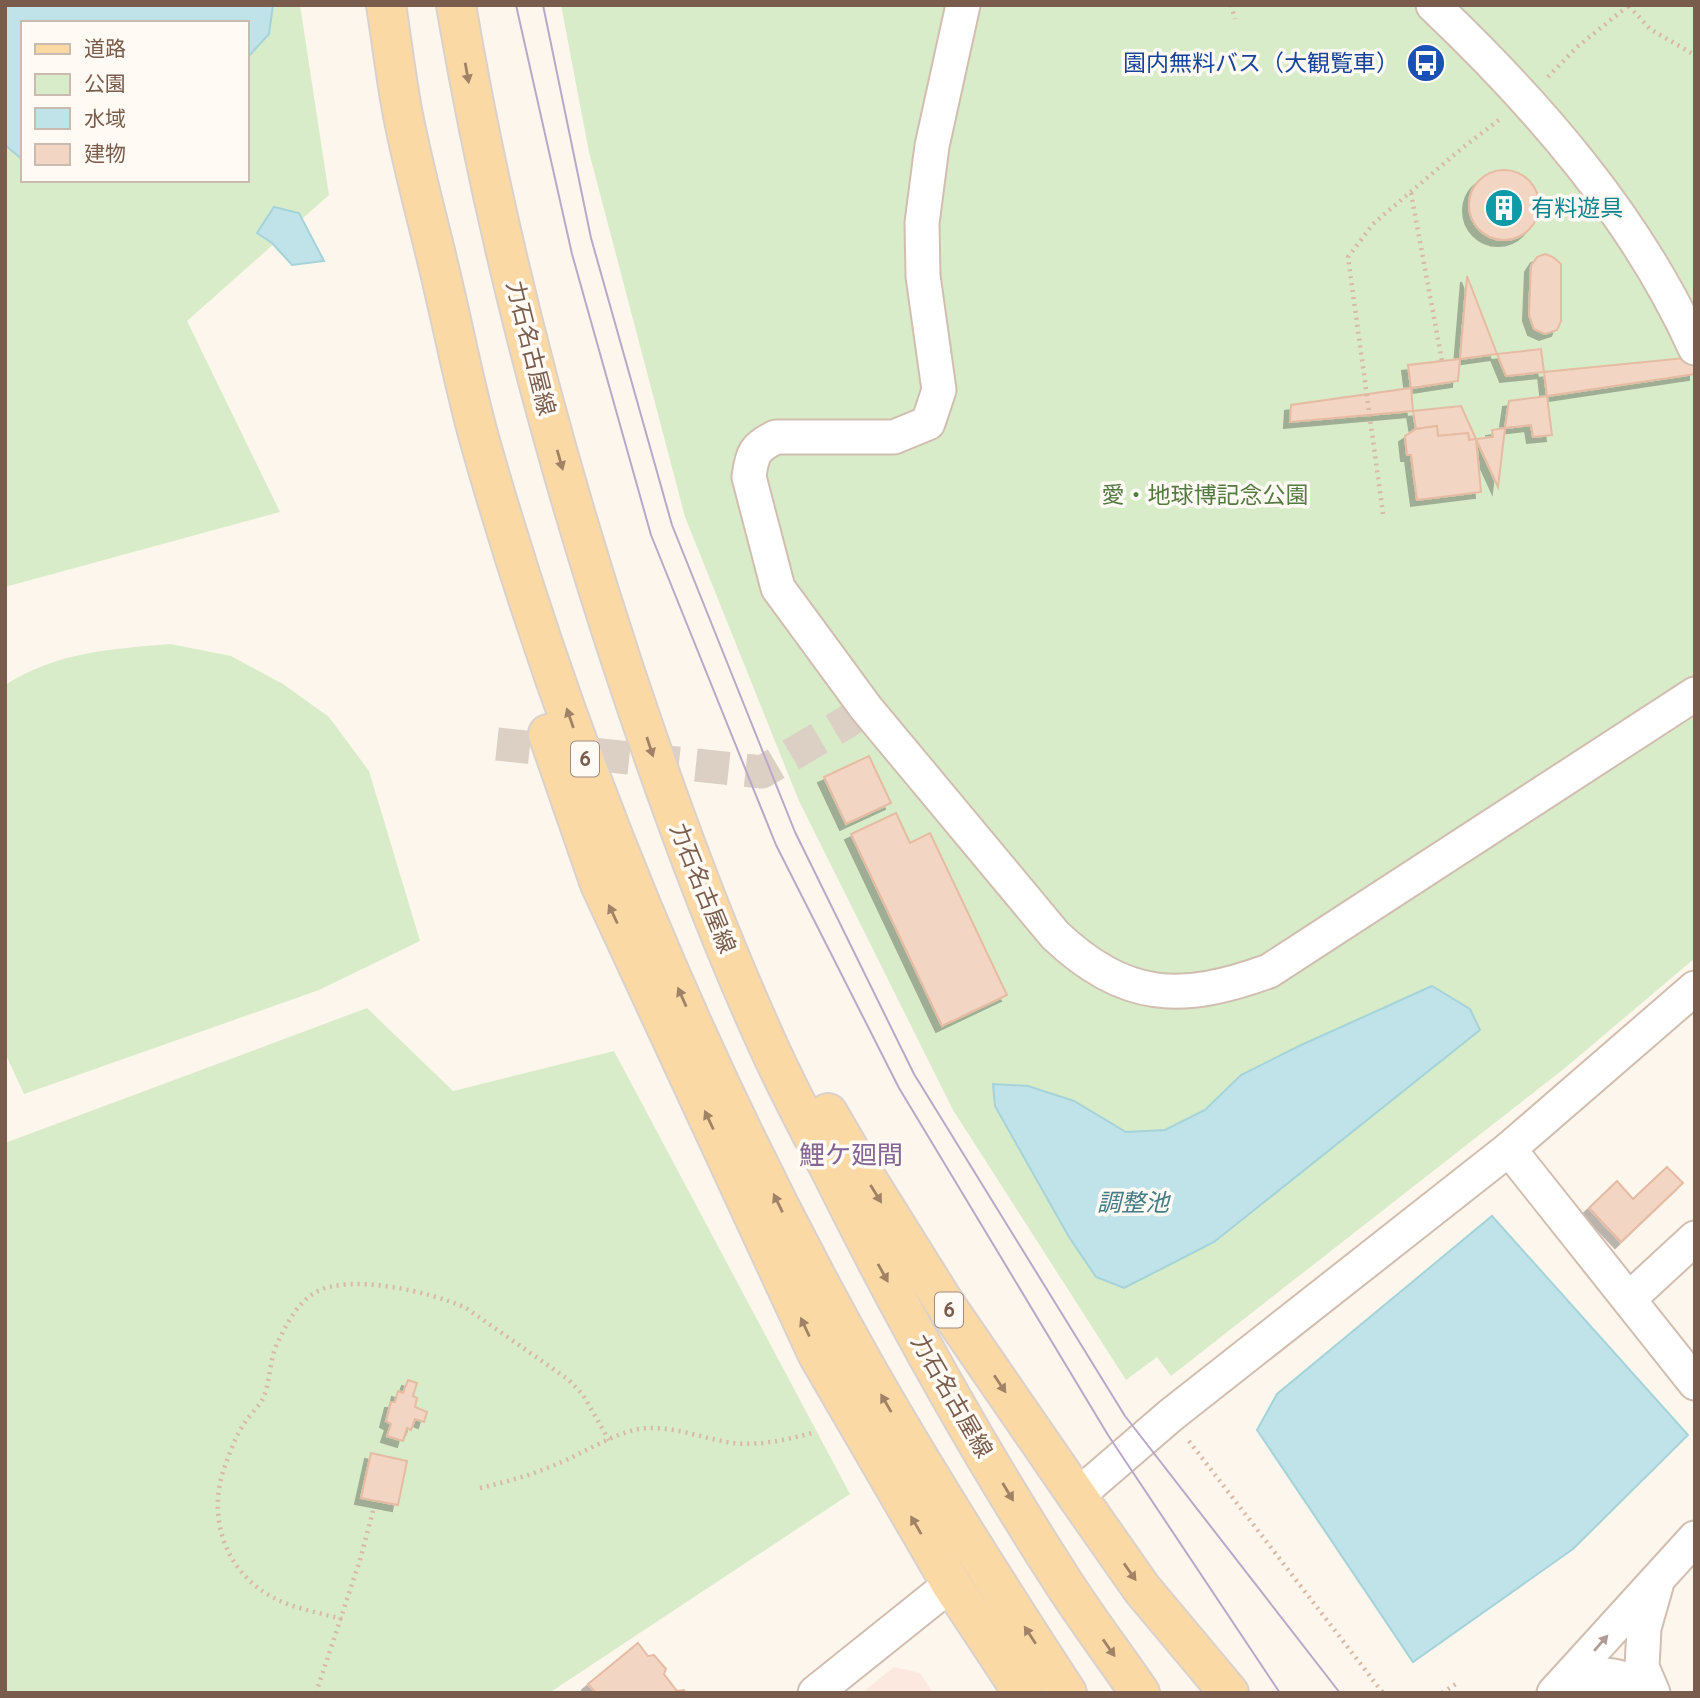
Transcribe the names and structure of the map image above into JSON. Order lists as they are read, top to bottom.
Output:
{
  "streets": {
    "main road": ["力石名古屋線", "6"]
  },
  "crossings": [
    ["力石名古屋線", "6"]
  ],
  "districts": ["鯉ケ廻間"],
  "water": ["調整池"],
  "parks": ["愛・地球博記念公園"],
  "places": {
    "bus stop": ["園内無料バス（大観覧車）"],
    "building": ["有料遊具"]
  },
  "legend": [
    "道路",
    "公園",
    "水域",
    "建物"
  ]
}
